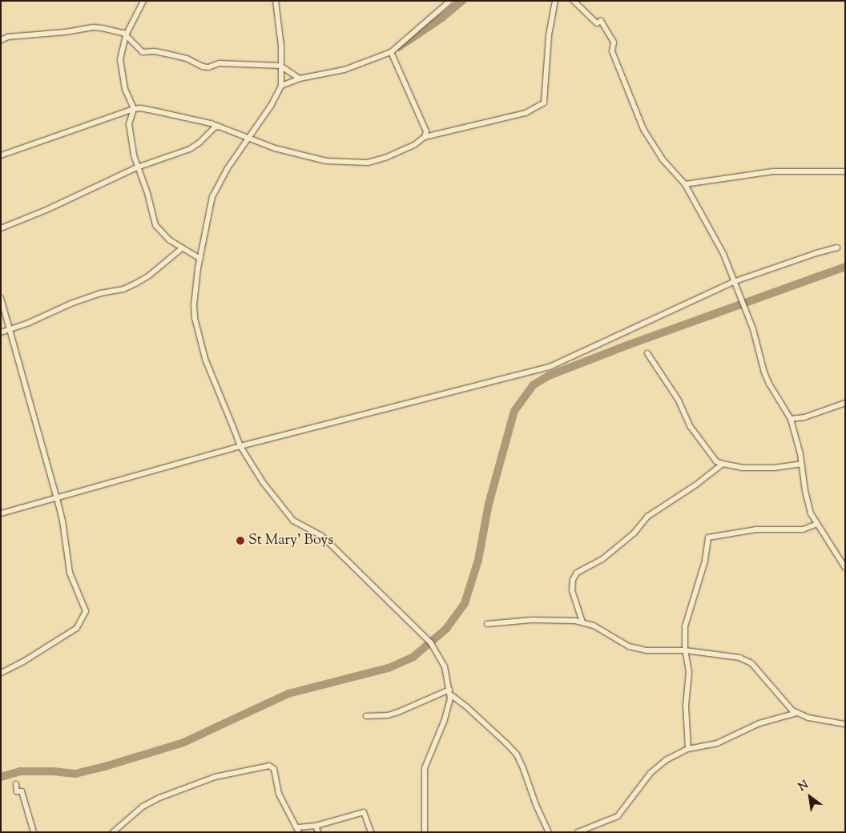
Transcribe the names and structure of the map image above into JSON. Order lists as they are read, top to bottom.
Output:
{
  "places": ["St Mary' Boys"],
  "north": "top left"
}
